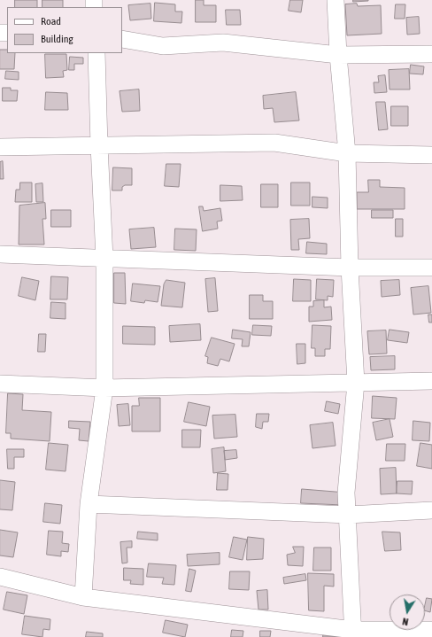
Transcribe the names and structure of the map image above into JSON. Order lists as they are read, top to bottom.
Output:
{
  "legend": ["Road", "Building"],
  "north": "bottom"
}
